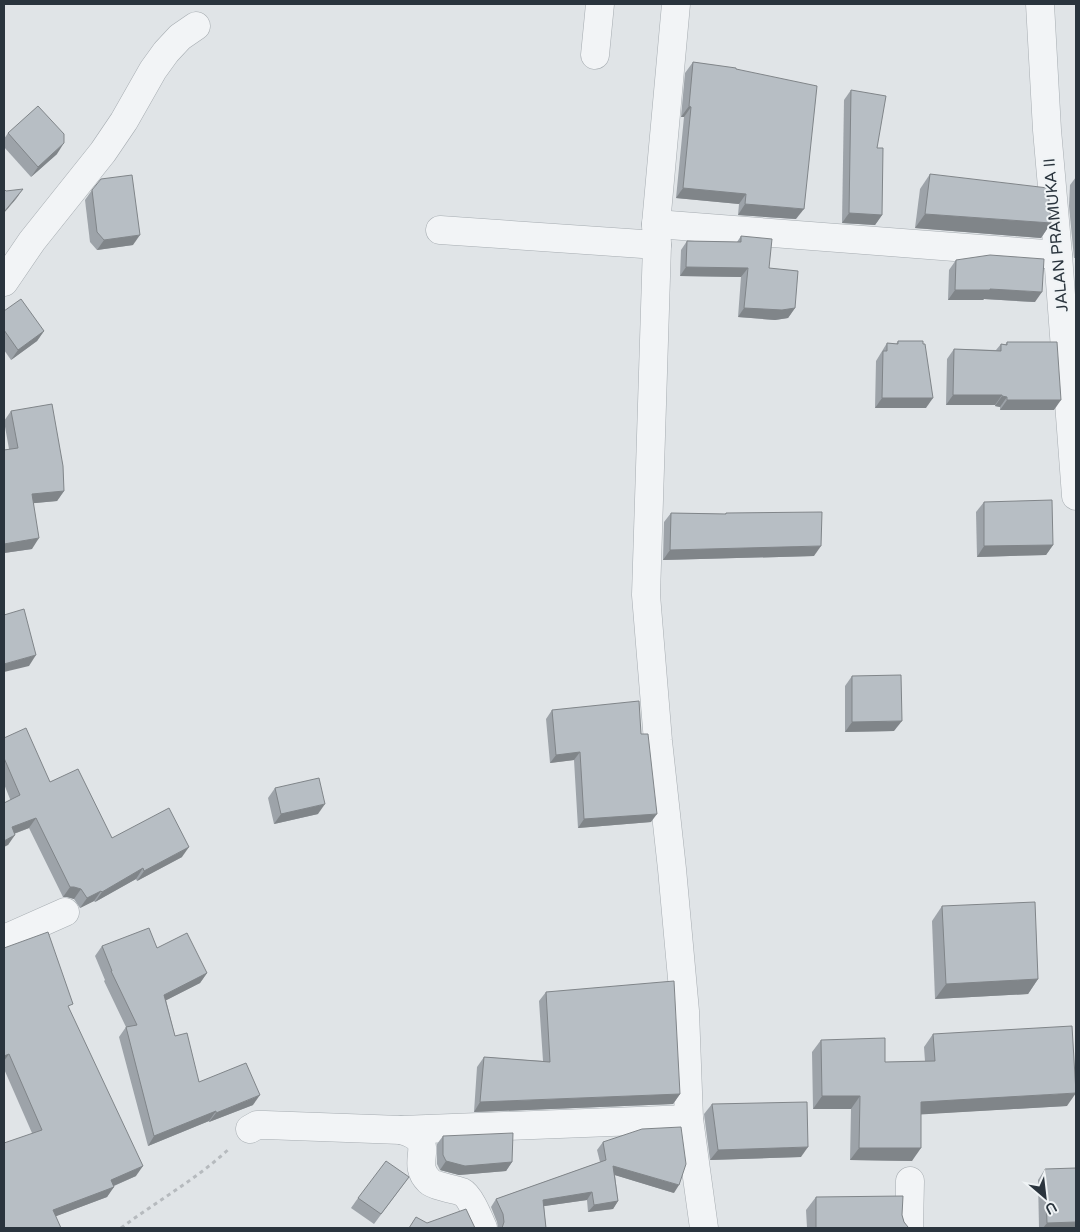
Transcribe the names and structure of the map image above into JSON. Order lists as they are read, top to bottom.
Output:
{
  "streets": {
    "street": ["JALAN PRAMUKA II"]
  },
  "north": "bottom right"
}
